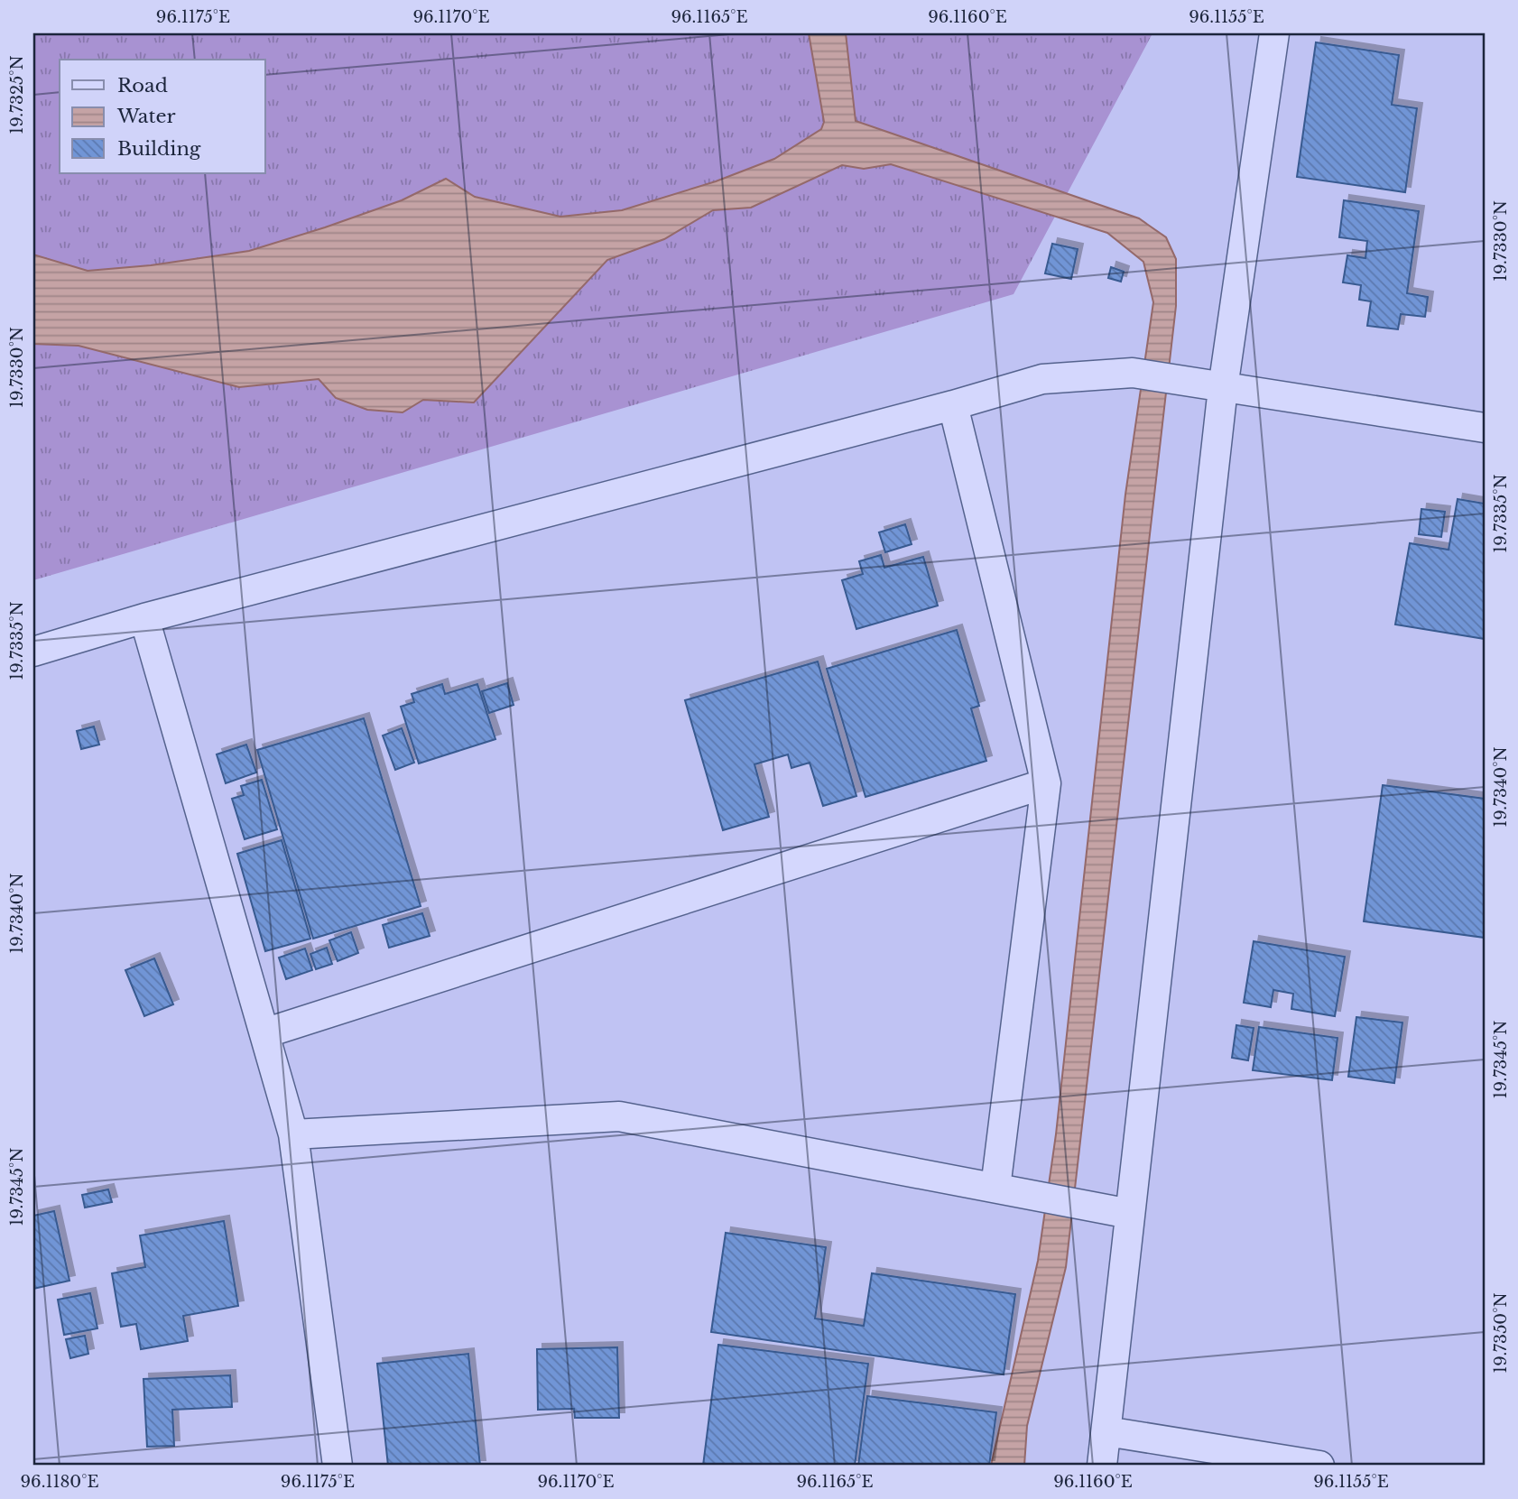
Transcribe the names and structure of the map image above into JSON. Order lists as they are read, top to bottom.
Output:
{
  "legend": ["Road", "Water", "Building"],
  "coordinates": [
    "96.1175°E",
    "96.1170°E",
    "96.1165°E",
    "96.1160°E",
    "96.1155°E",
    "19.7325°N",
    "19.7330°N",
    "19.7335°N",
    "19.7340°N",
    "19.7345°N",
    "19.7350°N",
    "96.1180°E"
  ]
}
